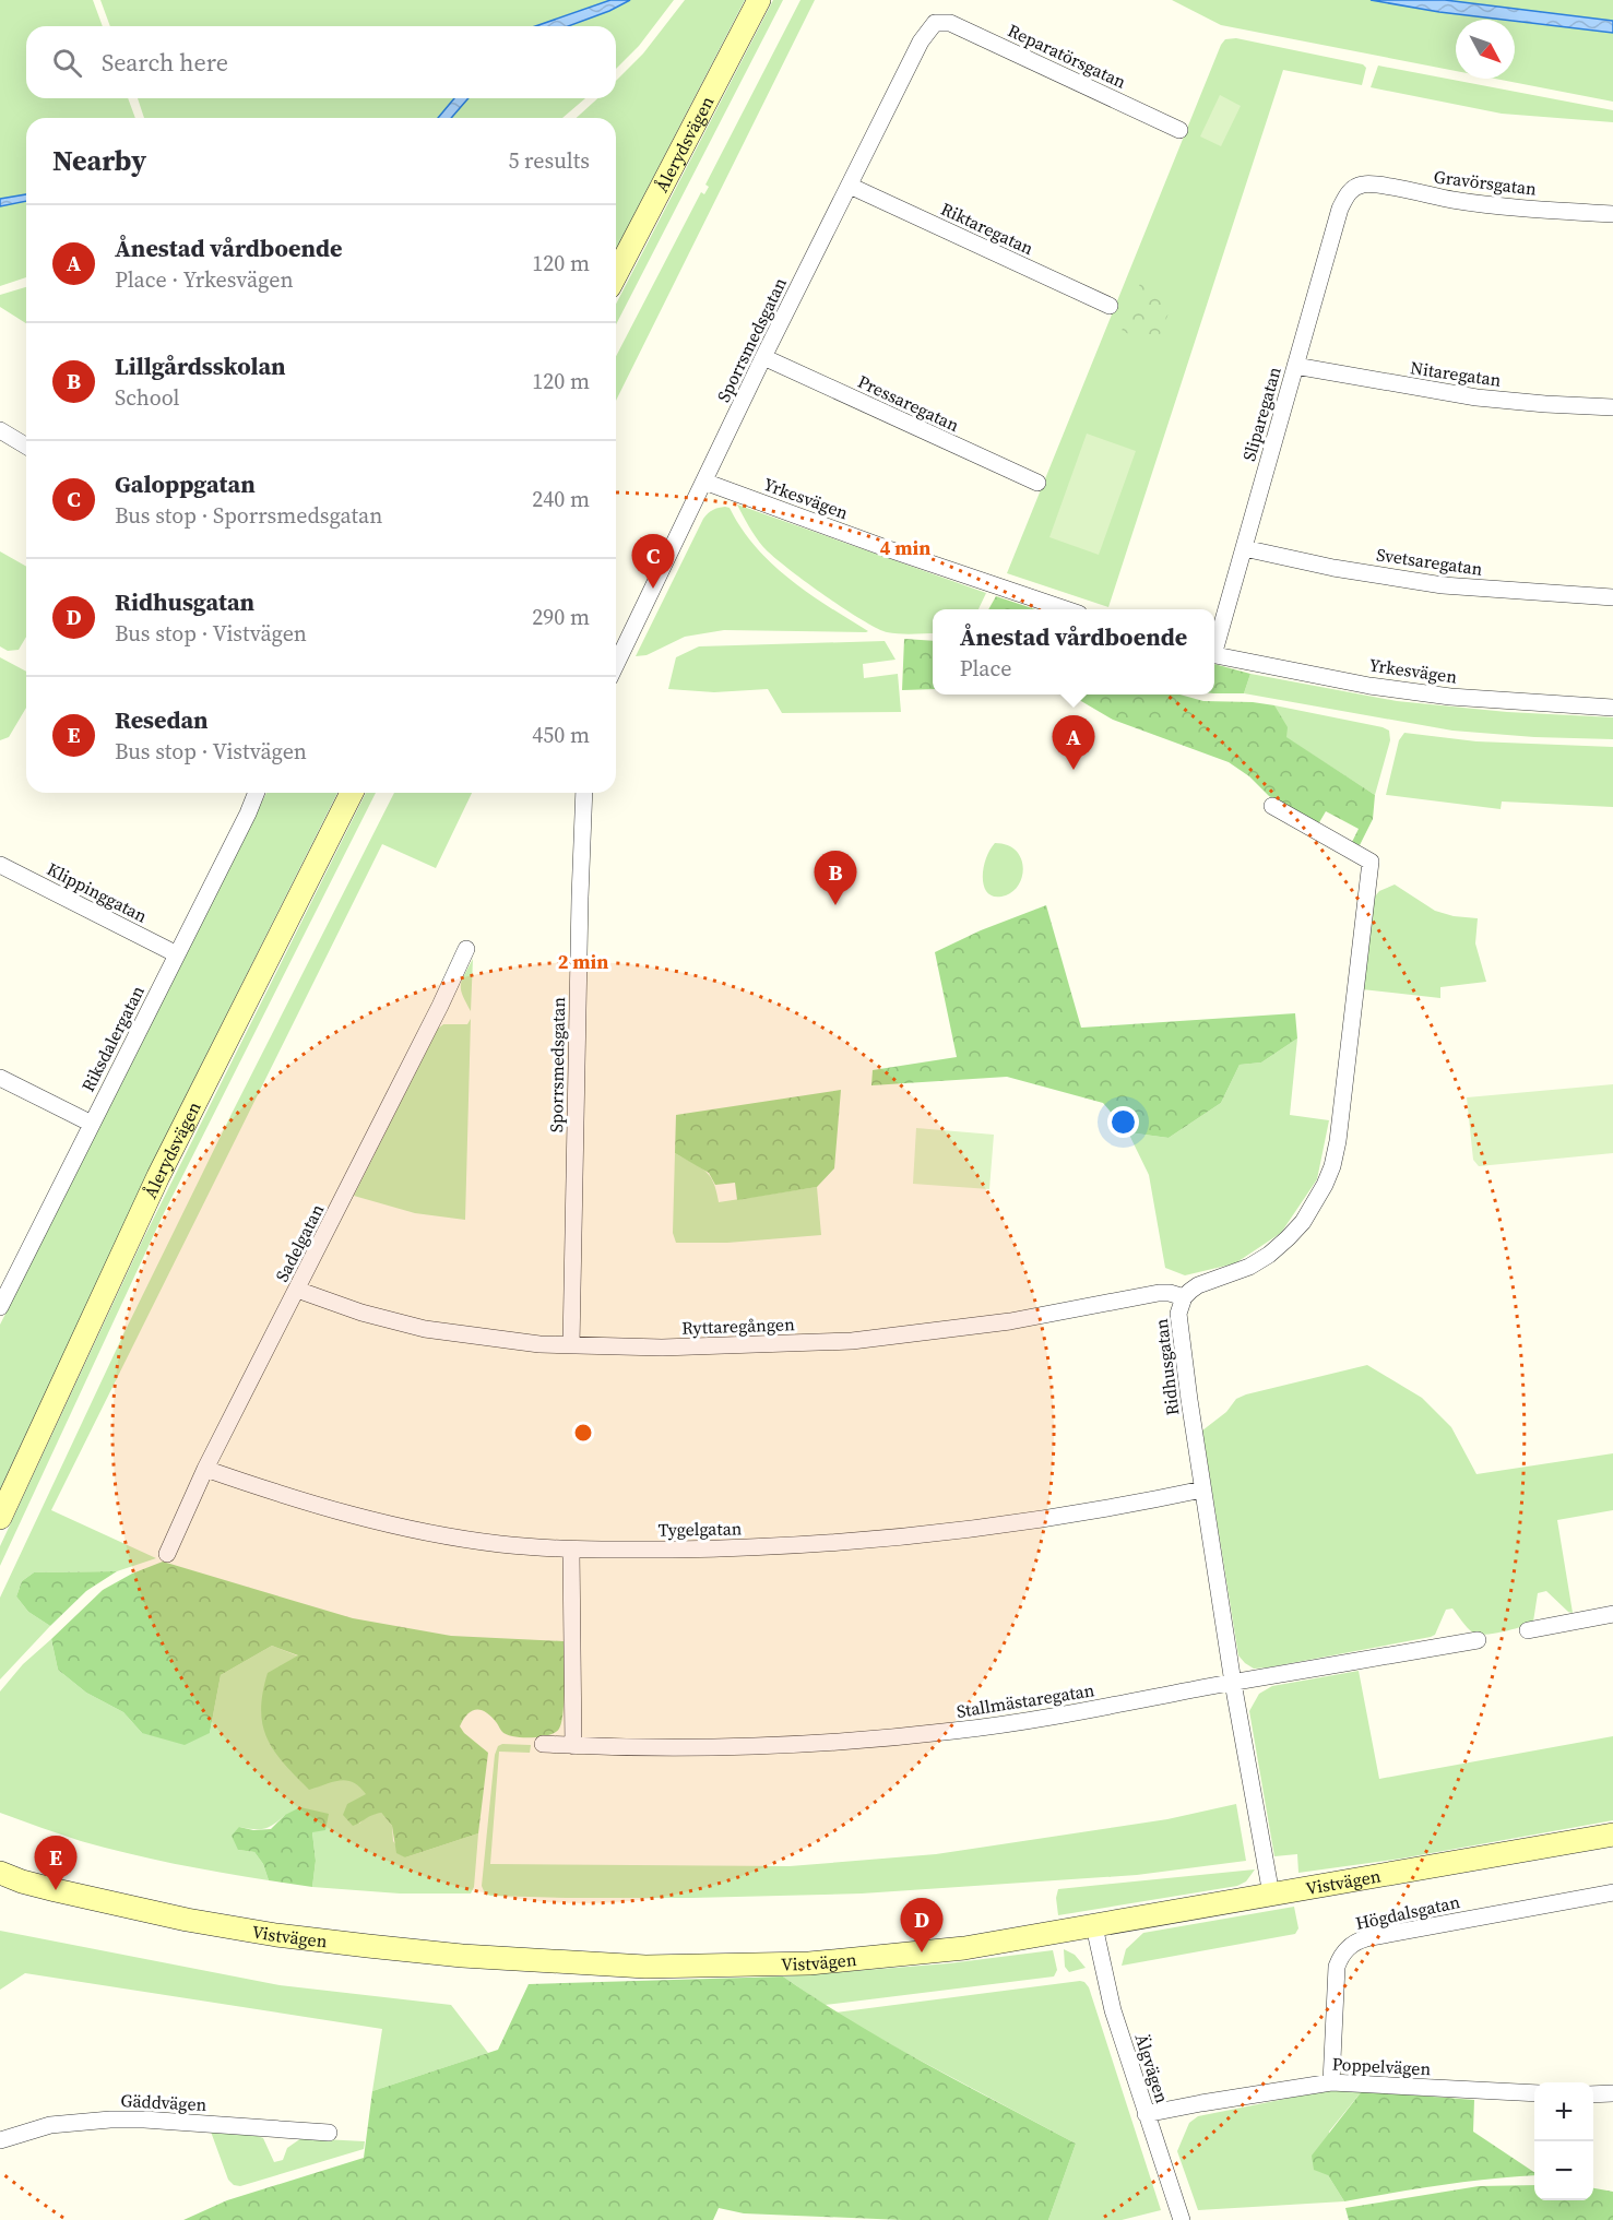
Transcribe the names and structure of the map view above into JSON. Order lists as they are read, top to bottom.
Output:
{
  "streets": {
    "main road": ["Ålerydsvägen", "Vistvägen"],
    "street": [
      "Reparatörsgatan",
      "Gravörsgatan",
      "Riktaregatan",
      "Sporrsmedsgatan",
      "Nitaregatan",
      "Pressaregatan",
      "Sliparegatan",
      "Yrkesvägen",
      "Svetsaregatan",
      "Klippinggatan",
      "Riksdalergatan",
      "Sadelgatan",
      "Ryttaregången",
      "Ridhusgatan",
      "Tygelgatan",
      "Stallmästaregatan",
      "Högdalsgatan",
      "Poppelvägen",
      "Älgvägen",
      "Gäddvägen"
    ]
  },
  "crossings": [
    ["Reparatörsgatan", "Sporrsmedsgatan"],
    ["Gravörsgatan", "Sliparegatan"],
    ["Riktaregatan", "Sporrsmedsgatan"],
    ["Sporrsmedsgatan", "Pressaregatan"],
    ["Sporrsmedsgatan", "Yrkesvägen"],
    ["Sporrsmedsgatan", "Ryttaregången"],
    ["Nitaregatan", "Sliparegatan"],
    ["Sliparegatan", "Svetsaregatan"],
    ["Klippinggatan", "Riksdalergatan"],
    ["Sadelgatan", "Ryttaregången"],
    ["Sadelgatan", "Tygelgatan"],
    ["Ryttaregången", "Ridhusgatan"],
    ["Ridhusgatan", "Tygelgatan"],
    ["Ridhusgatan", "Stallmästaregatan"],
    ["Ridhusgatan", "Vistvägen"],
    ["Vistvägen", "Älgvägen"],
    ["Högdalsgatan", "Poppelvägen"],
    ["Poppelvägen", "Älgvägen"]
  ],
  "north": "bottom right",
  "page": {
    "search": "Search here",
    "heading": ["Nearby", "5 results"],
    "list": [
      {
        "mark": "A",
        "name": "Ånestad vårdboende",
        "note": "Place · Yrkesvägen",
        "value": "120 m"
      },
      {
        "mark": "B",
        "name": "Lillgårdsskolan",
        "note": "School",
        "value": "120 m"
      },
      {
        "mark": "C",
        "name": "Galoppgatan",
        "note": "Bus stop · Sporrsmedsgatan",
        "value": "240 m"
      },
      {
        "mark": "D",
        "name": "Ridhusgatan",
        "note": "Bus stop · Vistvägen",
        "value": "290 m"
      },
      {
        "mark": "E",
        "name": "Resedan",
        "note": "Bus stop · Vistvägen",
        "value": "450 m"
      }
    ],
    "pins": [
      "C",
      "A",
      "B",
      "E",
      "D"
    ],
    "popup": ["Ånestad vårdboende", "Place"],
    "map_buttons": ["+", "−"]
  },
  "rings": ["4 min", "2 min"]
}
